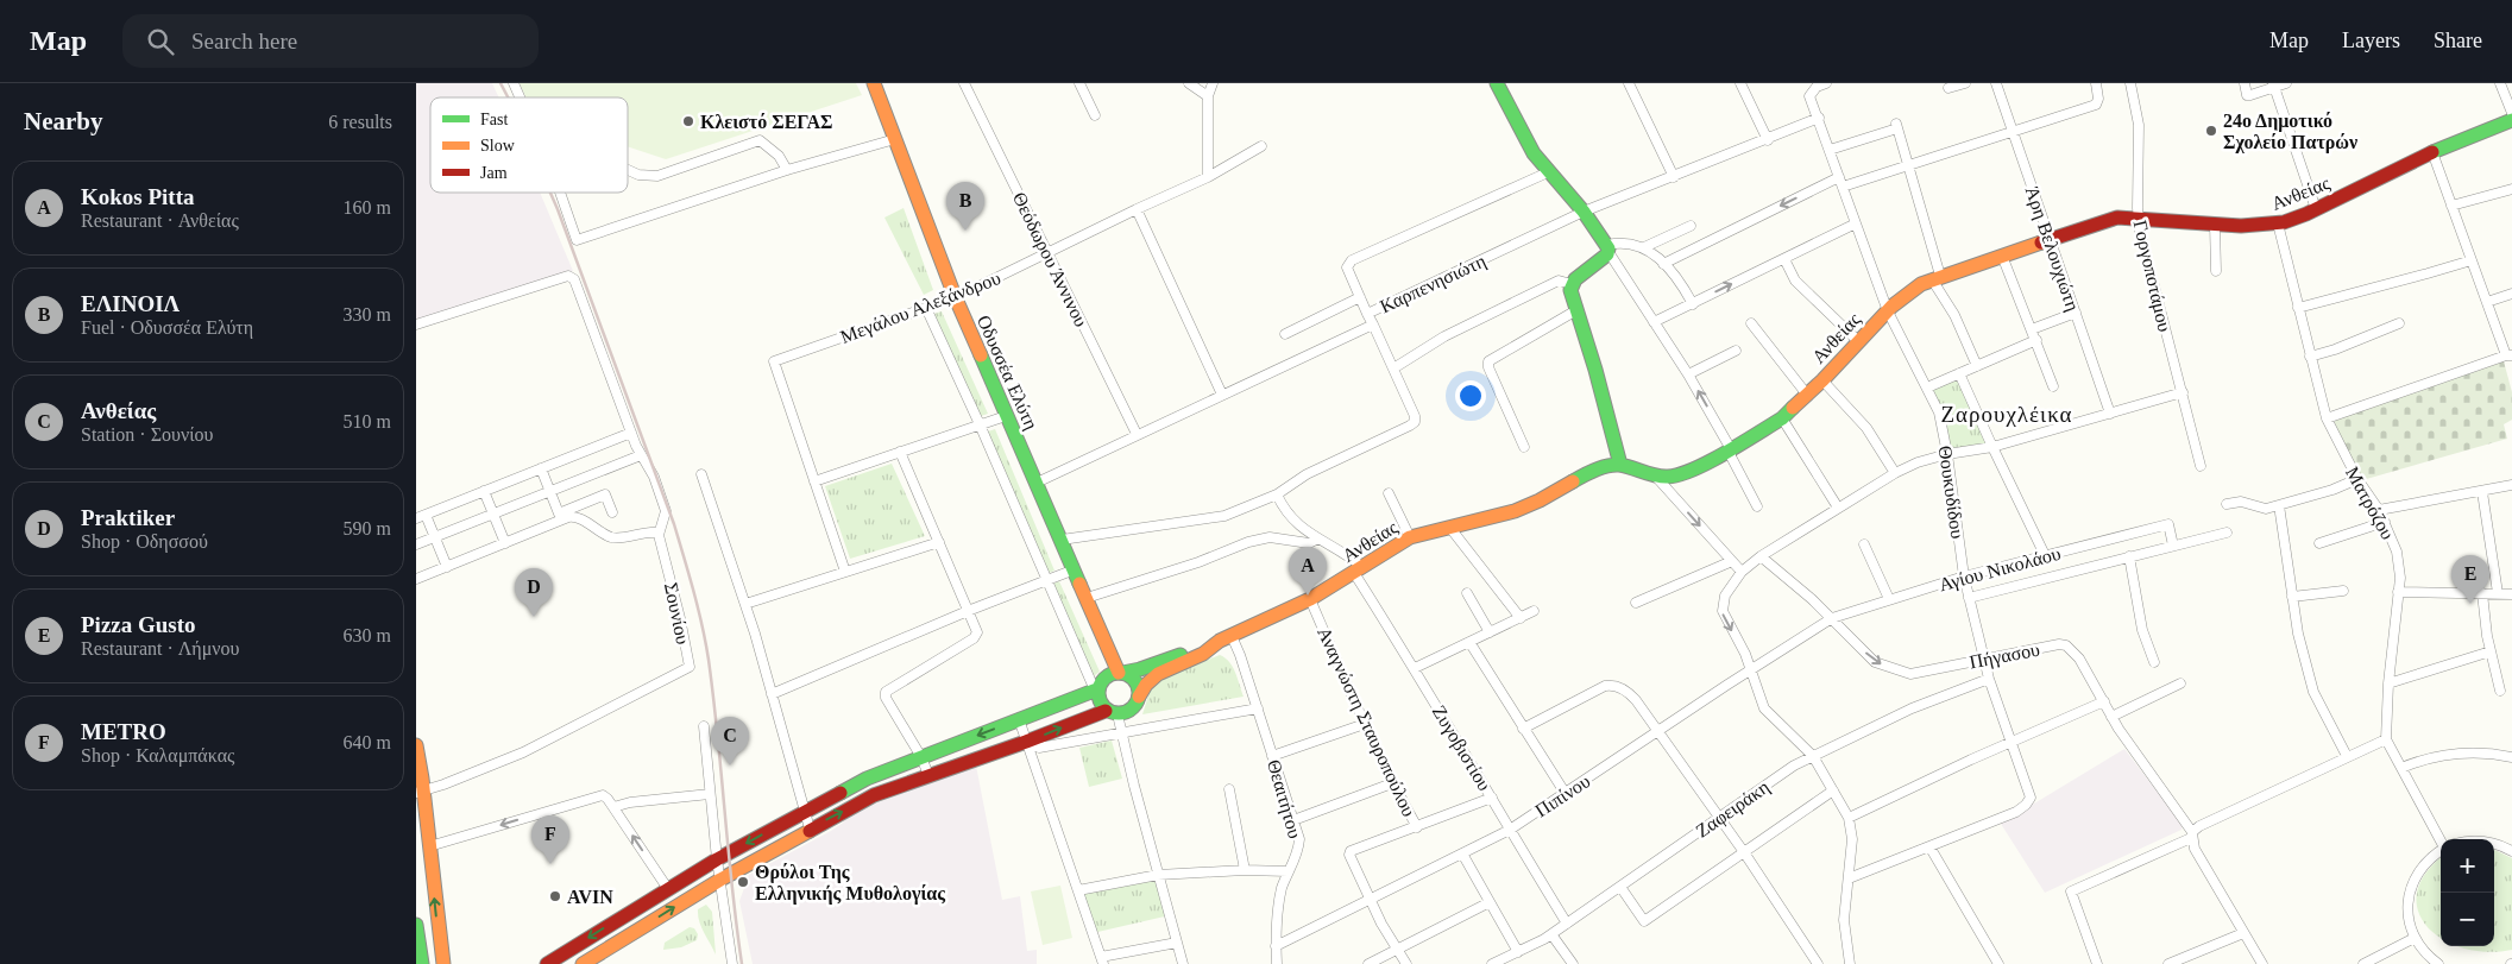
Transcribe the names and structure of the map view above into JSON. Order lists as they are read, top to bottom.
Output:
{
  "streets": {
    "main road": ["Ανθείας", "Οδυσσέα Ελύτη"],
    "street": [
      "Άρη Βελουχιώτη",
      "Θεόδωρου Άννινου",
      "Γοργοποτάμου",
      "Καρπενησιώτη",
      "Μεγάλου Αλεξάνδρου",
      "Θουκυδίδου",
      "Ματρόζου",
      "Αγίου Νικολάου",
      "Σουνίου",
      "Πήγασου",
      "Αναγνώστη Σταυροπούλου",
      "Ζυγοβιστίου",
      "Πιπίνου",
      "Θεαιτήτου",
      "Ζαφειράκη"
    ]
  },
  "crossings": [
    ["Ανθείας", "Άρη Βελουχιώτη"],
    ["Ανθείας", "Γοργοποτάμου"],
    ["Ανθείας", "Οδυσσέα Ελύτη"],
    ["Ανθείας", "Θουκυδίδου"],
    ["Ανθείας", "Ματρόζου"],
    ["Ανθείας", "Αναγνώστη Σταυροπούλου"],
    ["Ανθείας", "Ζυγοβιστίου"],
    ["Ανθείας", "Θεαιτήτου"],
    ["Θεόδωρου Άννινου", "Καρπενησιώτη"],
    ["Θεόδωρου Άννινου", "Μεγάλου Αλεξάνδρου"],
    ["Καρπενησιώτη", "Οδυσσέα Ελύτη"],
    ["Καρπενησιώτη", "Θουκυδίδου"],
    ["Μεγάλου Αλεξάνδρου", "Οδυσσέα Ελύτη"],
    ["Θουκυδίδου", "Αγίου Νικολάου"],
    ["Θουκυδίδου", "Πήγασου"],
    ["Θουκυδίδου", "Ζαφειράκη"],
    ["Αγίου Νικολάου", "Πήγασου"],
    ["Αγίου Νικολάου", "Πιπίνου"],
    ["Πήγασου", "Πιπίνου"],
    ["Αναγνώστη Σταυροπούλου", "Πιπίνου"],
    ["Ζυγοβιστίου", "Πιπίνου"],
    ["Ζυγοβιστίου", "Ζαφειράκη"],
    ["Πιπίνου", "Θεαιτήτου"]
  ],
  "districts": ["Ζαρουχλέικα"],
  "places": [
    "Κλειστό ΣΕΓΑΣ",
    "24ο Δημοτικό Σχολείο Πατρών",
    "Θρύλοι Της Ελληνικής Μυθολογίας",
    "AVIN"
  ],
  "legend": ["Fast", "Slow", "Jam"],
  "page": {
    "header": "Map",
    "search": "Search here",
    "nav": ["Map", "Layers", "Share"],
    "heading": ["Nearby", "6 results"],
    "list": [
      {
        "mark": "A",
        "name": "Kokos Pitta",
        "note": "Restaurant · Ανθείας",
        "value": "160 m"
      },
      {
        "mark": "B",
        "name": "ΕΛΙΝΟΙΛ",
        "note": "Fuel · Οδυσσέα Ελύτη",
        "value": "330 m"
      },
      {
        "mark": "C",
        "name": "Ανθείας",
        "note": "Station · Σουνίου",
        "value": "510 m"
      },
      {
        "mark": "D",
        "name": "Praktiker",
        "note": "Shop · Οδησσού",
        "value": "590 m"
      },
      {
        "mark": "E",
        "name": "Pizza Gusto",
        "note": "Restaurant · Λήμνου",
        "value": "630 m"
      },
      {
        "mark": "F",
        "name": "METRO",
        "note": "Shop · Καλαμπάκας",
        "value": "640 m"
      }
    ],
    "pins": [
      "B",
      "A",
      "E",
      "D",
      "C",
      "F"
    ],
    "map_buttons": ["+", "−"]
  }
}
